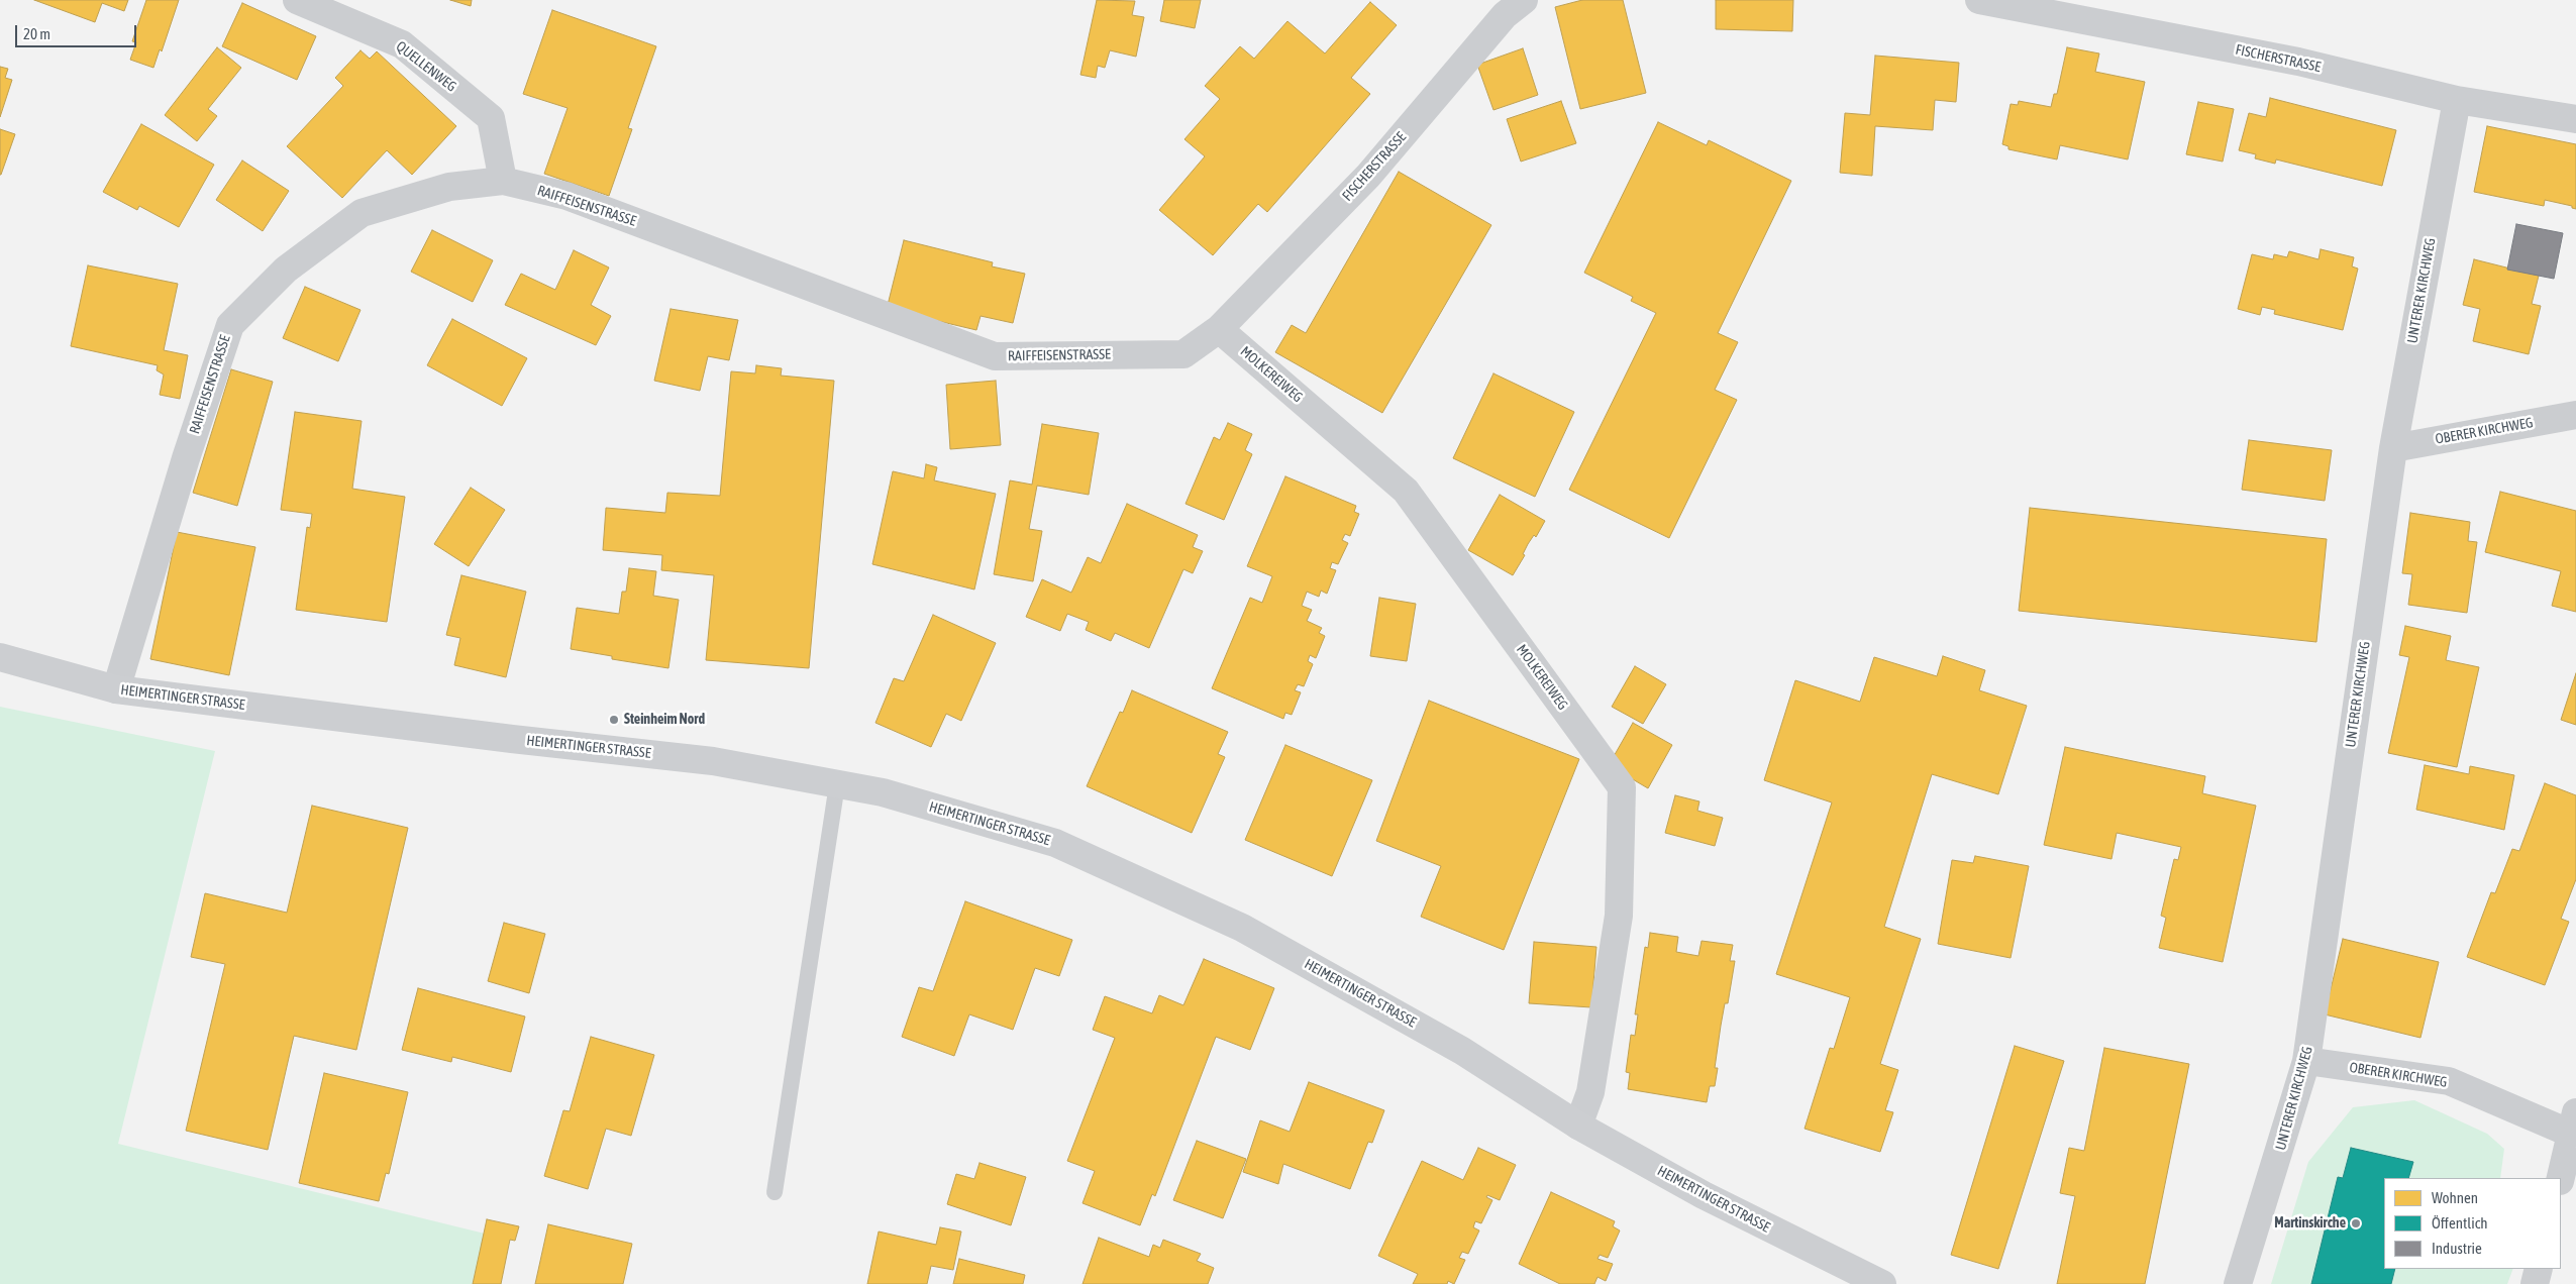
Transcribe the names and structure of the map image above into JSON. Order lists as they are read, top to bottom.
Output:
{
  "streets": {
    "street": [
      "FISCHERSTRASSE",
      "QUELLENWEG",
      "RAIFFEISENSTRASSE",
      "UNTERER KIRCHWEG",
      "MOLKEREIWEG",
      "OBERER KIRCHWEG",
      "HEIMERTINGER STRASSE"
    ]
  },
  "crossings": [
    ["FISCHERSTRASSE", "RAIFFEISENSTRASSE"],
    ["FISCHERSTRASSE", "UNTERER KIRCHWEG"],
    ["FISCHERSTRASSE", "MOLKEREIWEG"],
    ["QUELLENWEG", "RAIFFEISENSTRASSE"],
    ["RAIFFEISENSTRASSE", "MOLKEREIWEG"],
    ["RAIFFEISENSTRASSE", "HEIMERTINGER STRASSE"],
    ["UNTERER KIRCHWEG", "OBERER KIRCHWEG"],
    ["MOLKEREIWEG", "HEIMERTINGER STRASSE"]
  ],
  "places": ["Steinheim Nord", "Martinskirche"],
  "legend": ["Wohnen", "Öffentlich", "Industrie"],
  "scale_bar": "20 m"
}
